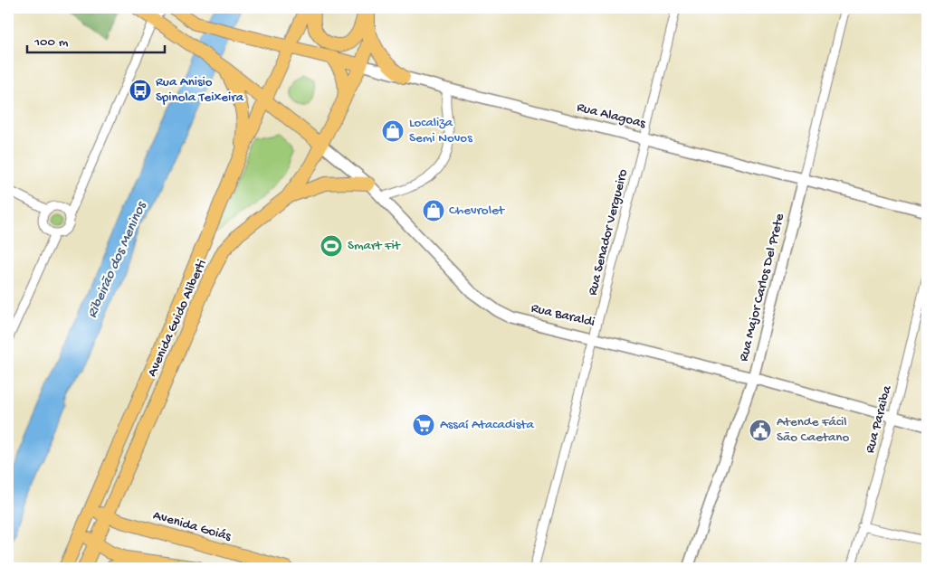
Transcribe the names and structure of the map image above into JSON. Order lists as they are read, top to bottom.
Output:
{
  "streets": {
    "main road": [
      "Rua Alagoas",
      "Rua Baraldi",
      "Avenida Guido Aliberti",
      "Avenida Goiás"
    ],
    "street": ["Rua Senador Vergueiro", "Rua Major Carlos Del Prete", "Rua Paraiba"]
  },
  "crossings": [
    ["Rua Alagoas", "Rua Senador Vergueiro"],
    ["Rua Alagoas", "Rua Major Carlos Del Prete"],
    ["Rua Alagoas", "Rua Baraldi"],
    ["Rua Alagoas", "Avenida Guido Aliberti"],
    ["Rua Senador Vergueiro", "Rua Baraldi"],
    ["Rua Major Carlos Del Prete", "Rua Baraldi"],
    ["Rua Baraldi", "Avenida Guido Aliberti"],
    ["Rua Baraldi", "Rua Paraiba"],
    ["Avenida Guido Aliberti", "Avenida Goiás"]
  ],
  "water": ["Ribeirão dos Meninos"],
  "places": {
    "bus stop": ["Rua Anisio Spinola Teixeira"],
    "shop": ["Localiza Semi Novos", "Chevrolet"],
    "sports": ["Smart Fit"],
    "supermarket": ["Assaí Atacadista"],
    "public building": ["Atende Fácil São Caetano"]
  },
  "scale_bar": "100 m"
}
